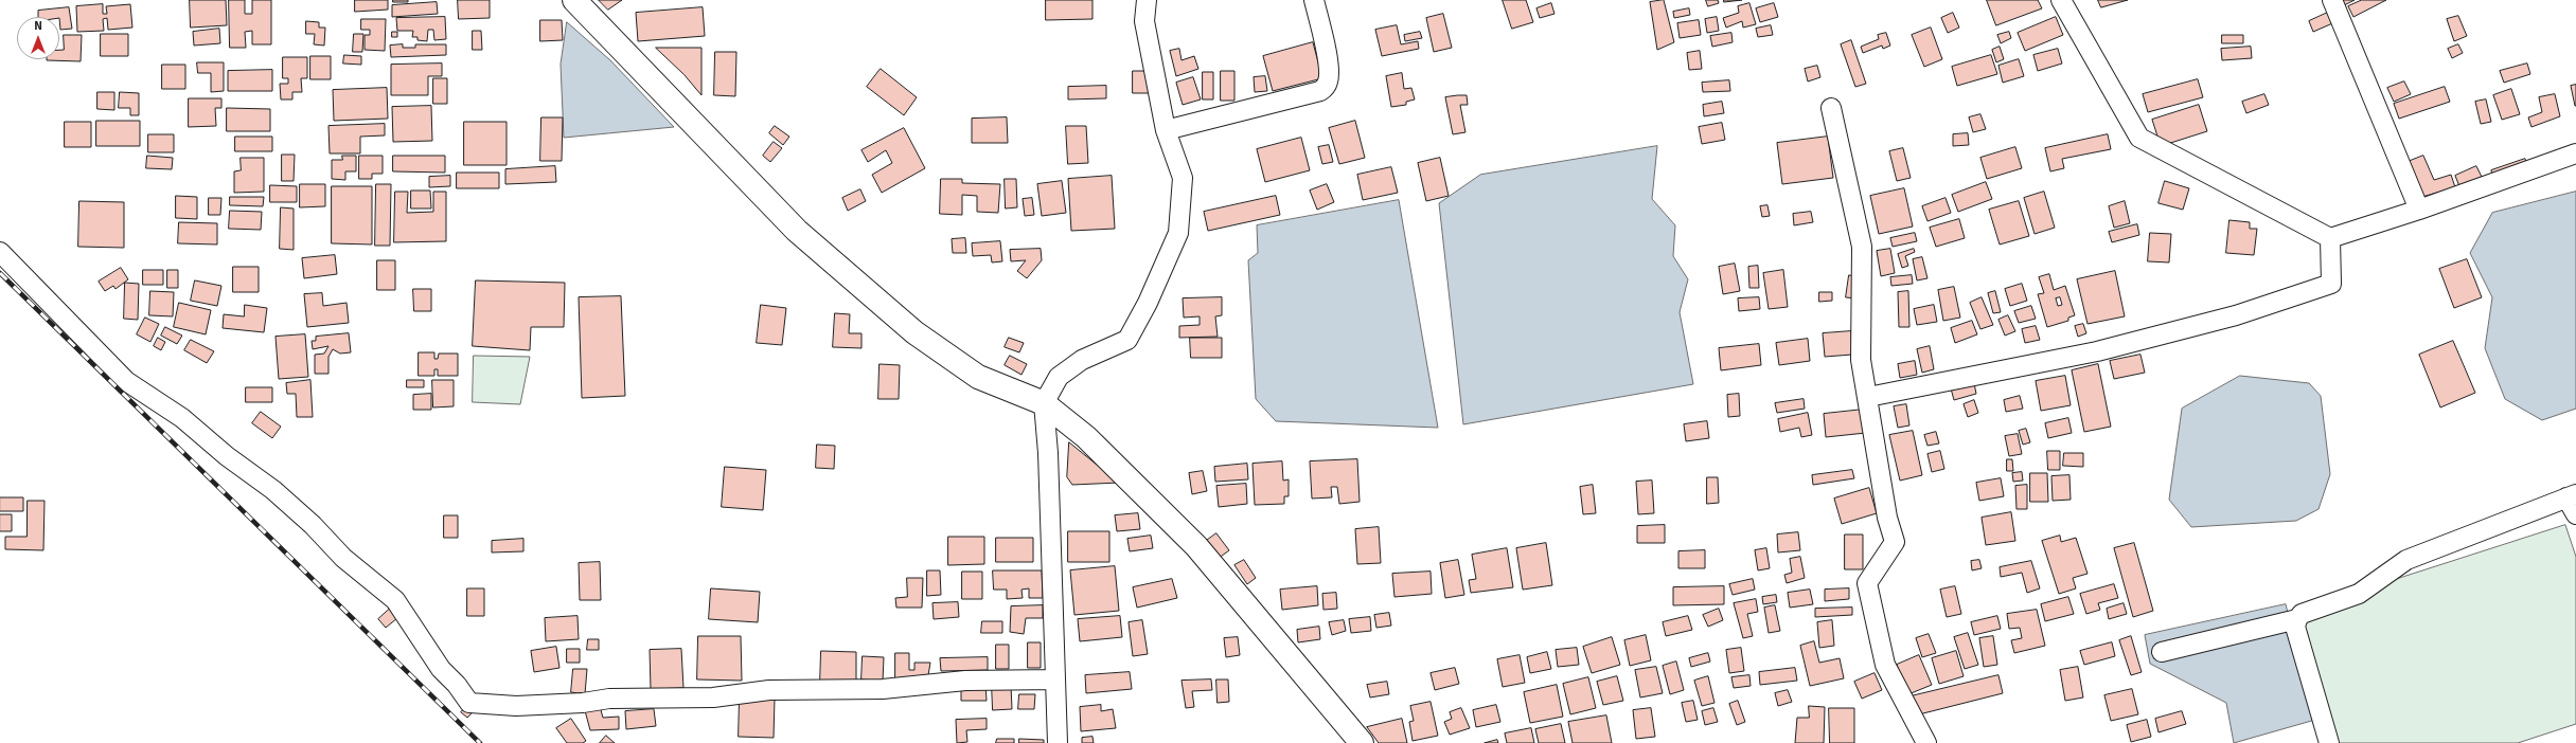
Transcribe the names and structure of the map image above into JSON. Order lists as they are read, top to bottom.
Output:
{
  "north": "top"
}
